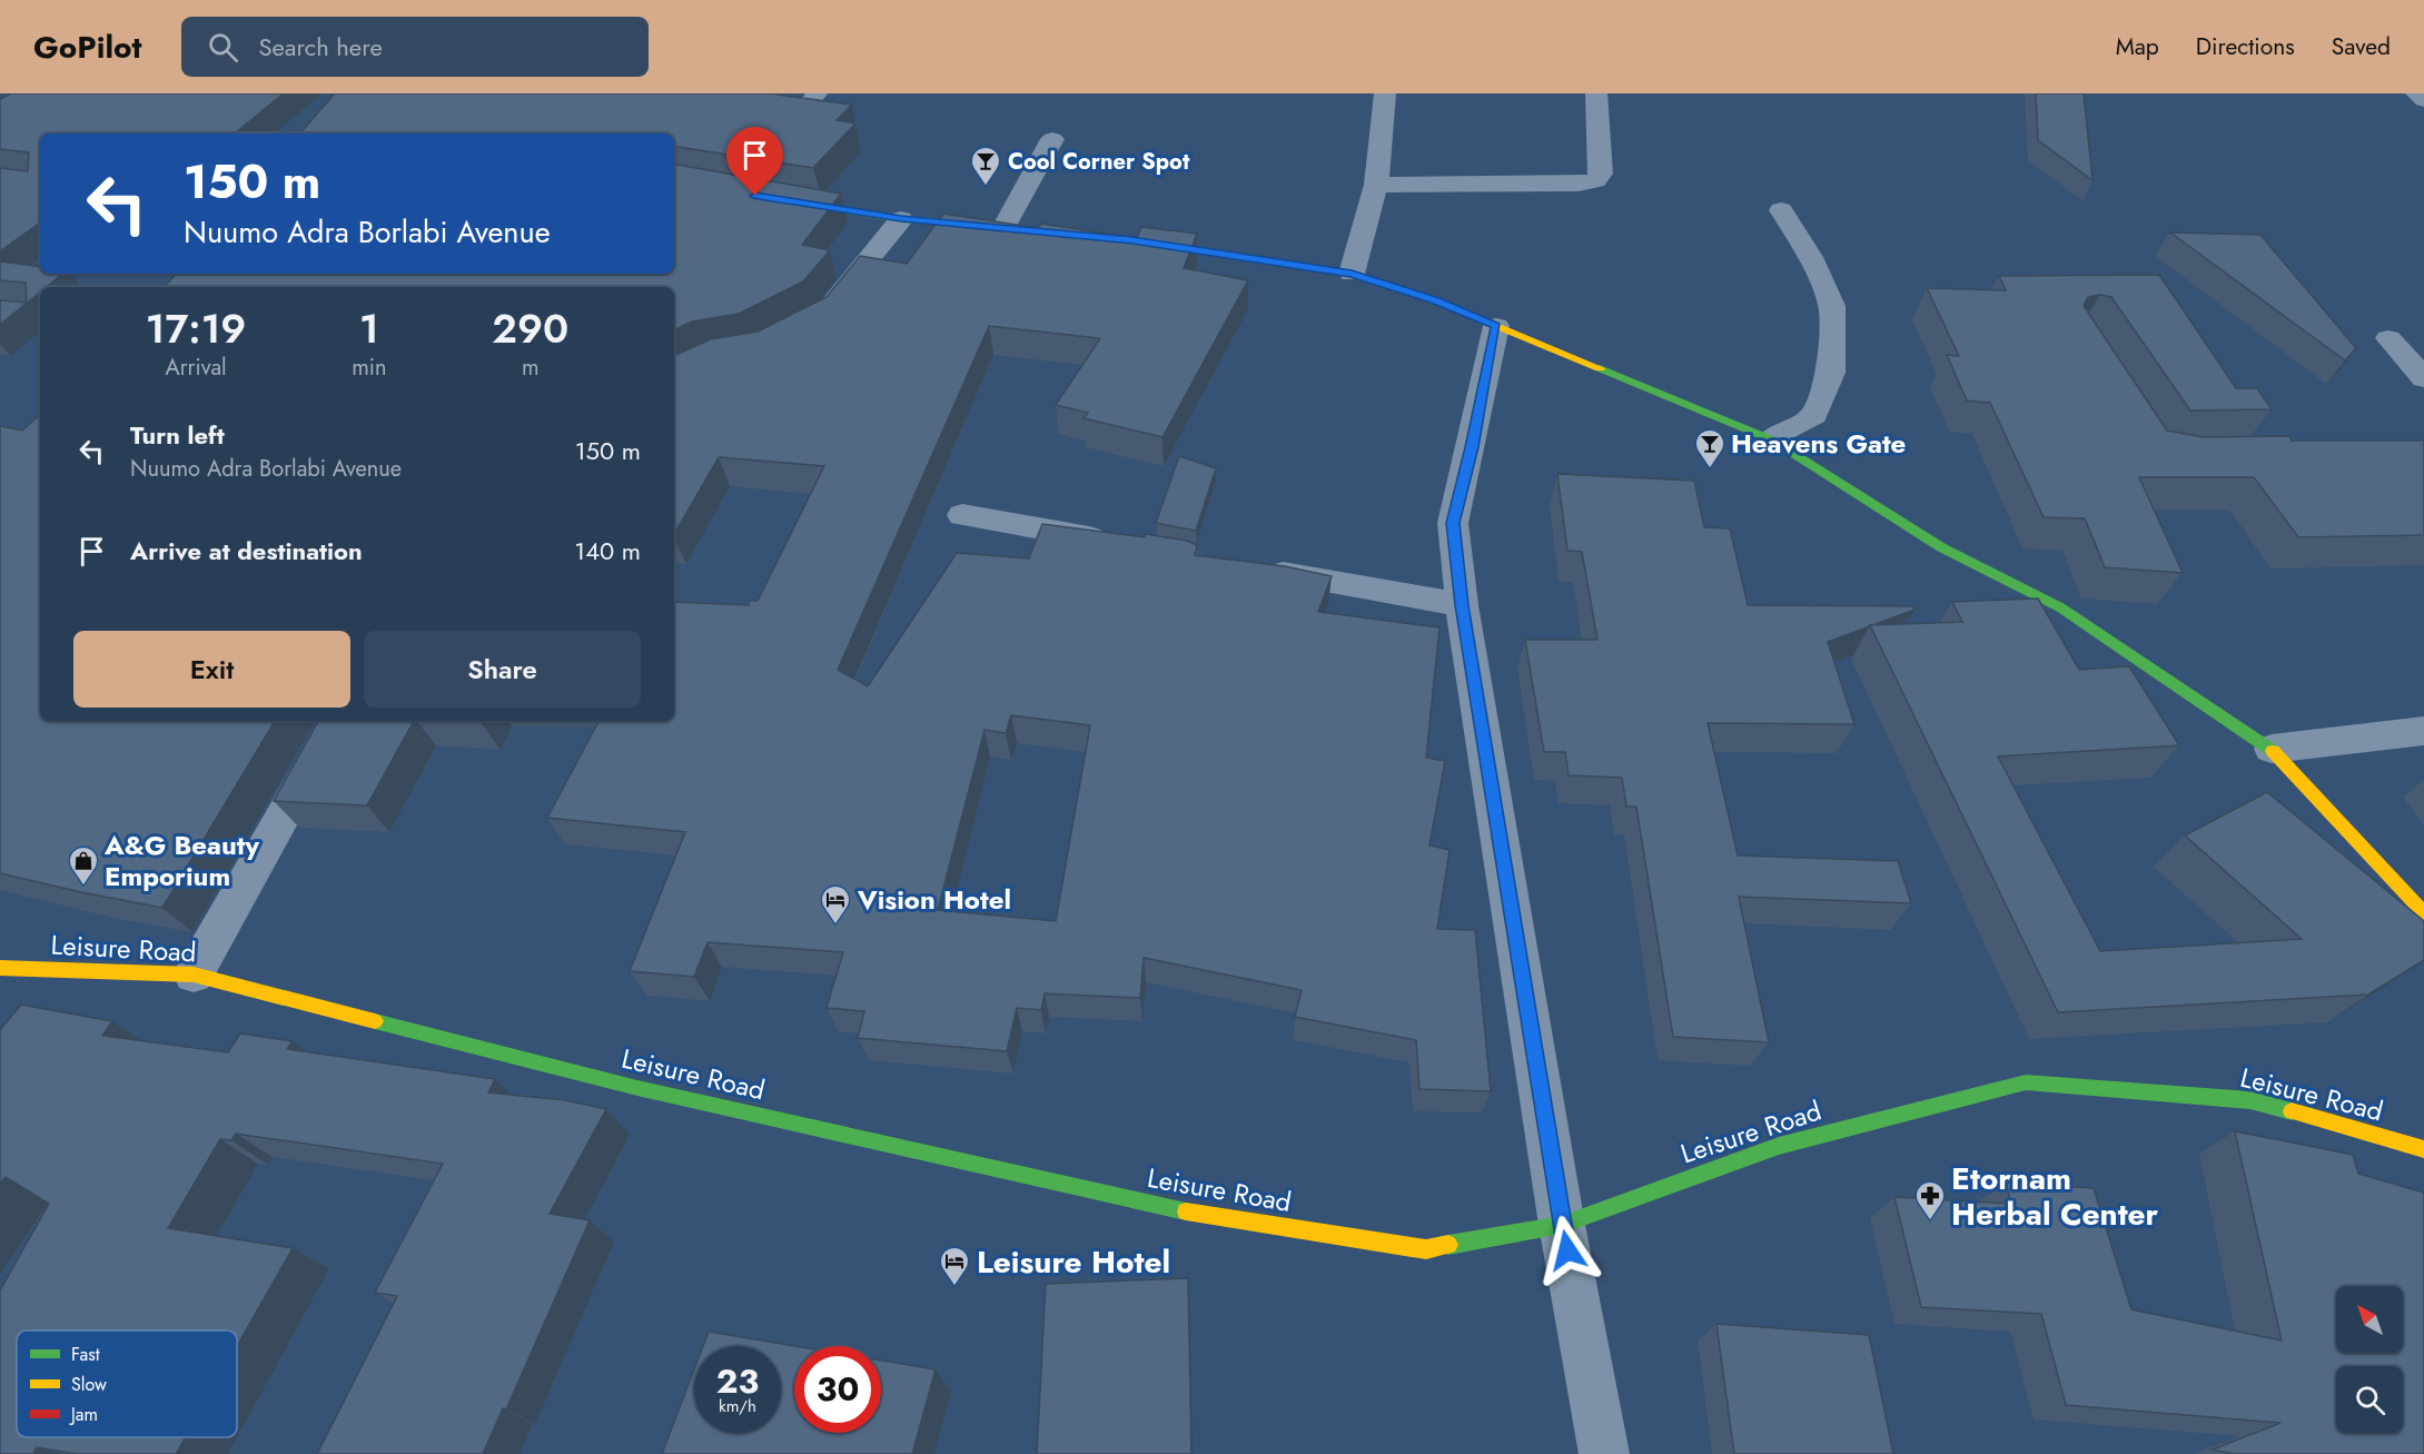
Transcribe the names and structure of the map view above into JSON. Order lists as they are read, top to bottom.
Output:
{
  "streets": {
    "street": ["Leisure Road"]
  },
  "places": {
    "bar": ["Cool Corner Spot", "Heavens Gate"],
    "shop": ["A&G Beauty Emporium"],
    "hotel": ["Vision Hotel", "Leisure Hotel"],
    "pharmacy": ["Etornam Herbal Center"]
  },
  "legend": ["Fast", "Slow", "Jam"],
  "north": "top left",
  "page": {
    "header": "GoPilot",
    "search": "Search here",
    "nav": ["Map", "Directions", "Saved"],
    "turn": ["150 m", "Nuumo Adra Borlabi Avenue"],
    "eta": [
      "17:19",
      "Arrival",
      "1",
      "min",
      "290",
      "m"
    ],
    "list": [
      {
        "name": "Turn left",
        "note": "Nuumo Adra Borlabi Avenue",
        "value": "150 m"
      },
      {
        "name": "Arrive at destination",
        "value": "140 m"
      }
    ],
    "buttons": ["Exit", "Share"],
    "speed": "23 km/h",
    "limit": "30"
  }
}
